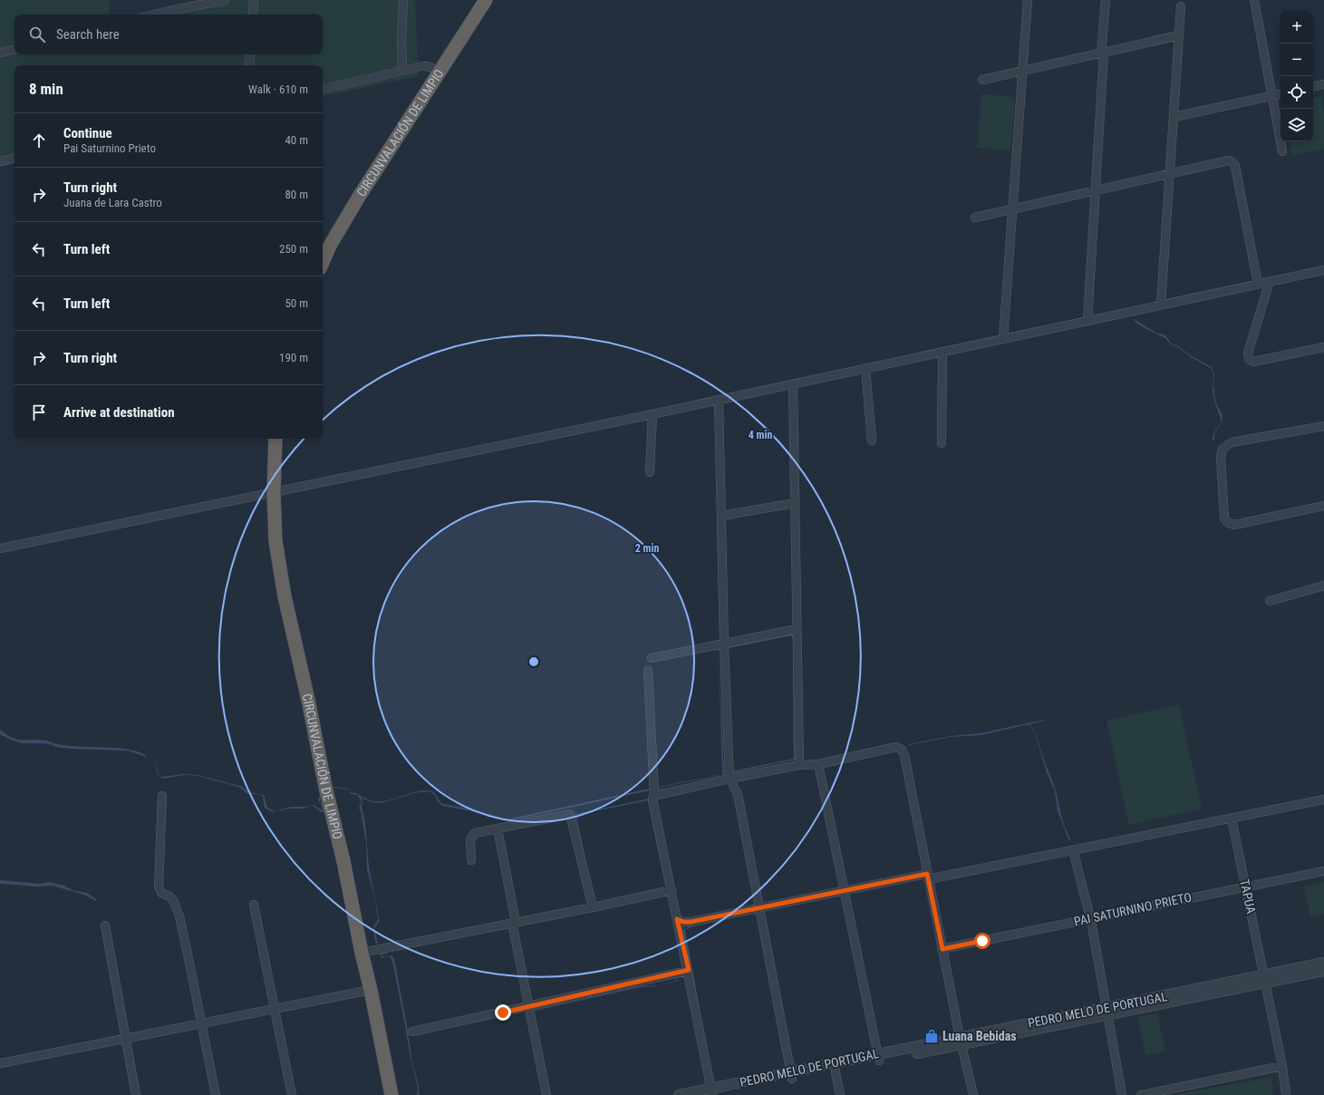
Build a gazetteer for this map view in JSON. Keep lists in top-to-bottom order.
{
  "streets": {
    "highway": ["CIRCUNVALACIÓN DE LIMPIO"],
    "street": ["TAPUA", "PAI SATURNINO PRIETO", "PEDRO MELO DE PORTUGAL"]
  },
  "crossings": [
    ["TAPUA", "PAI SATURNINO PRIETO"],
    ["TAPUA", "PEDRO MELO DE PORTUGAL"]
  ],
  "places": {
    "shop": ["Luana Bebidas"]
  },
  "page": {
    "map_buttons": ["+", "−"],
    "search": "Search here",
    "heading": ["8 min", "Walk · 610 m"],
    "list": [
      ["Continue", "Pai Saturnino Prieto", "40 m"],
      ["Turn right", "Juana de Lara Castro", "80 m"],
      ["Turn left", "250 m"],
      ["Turn left", "50 m"],
      ["Turn right", "190 m"],
      "Arrive at destination"
    ]
  },
  "rings": ["4 min", "2 min"]
}
